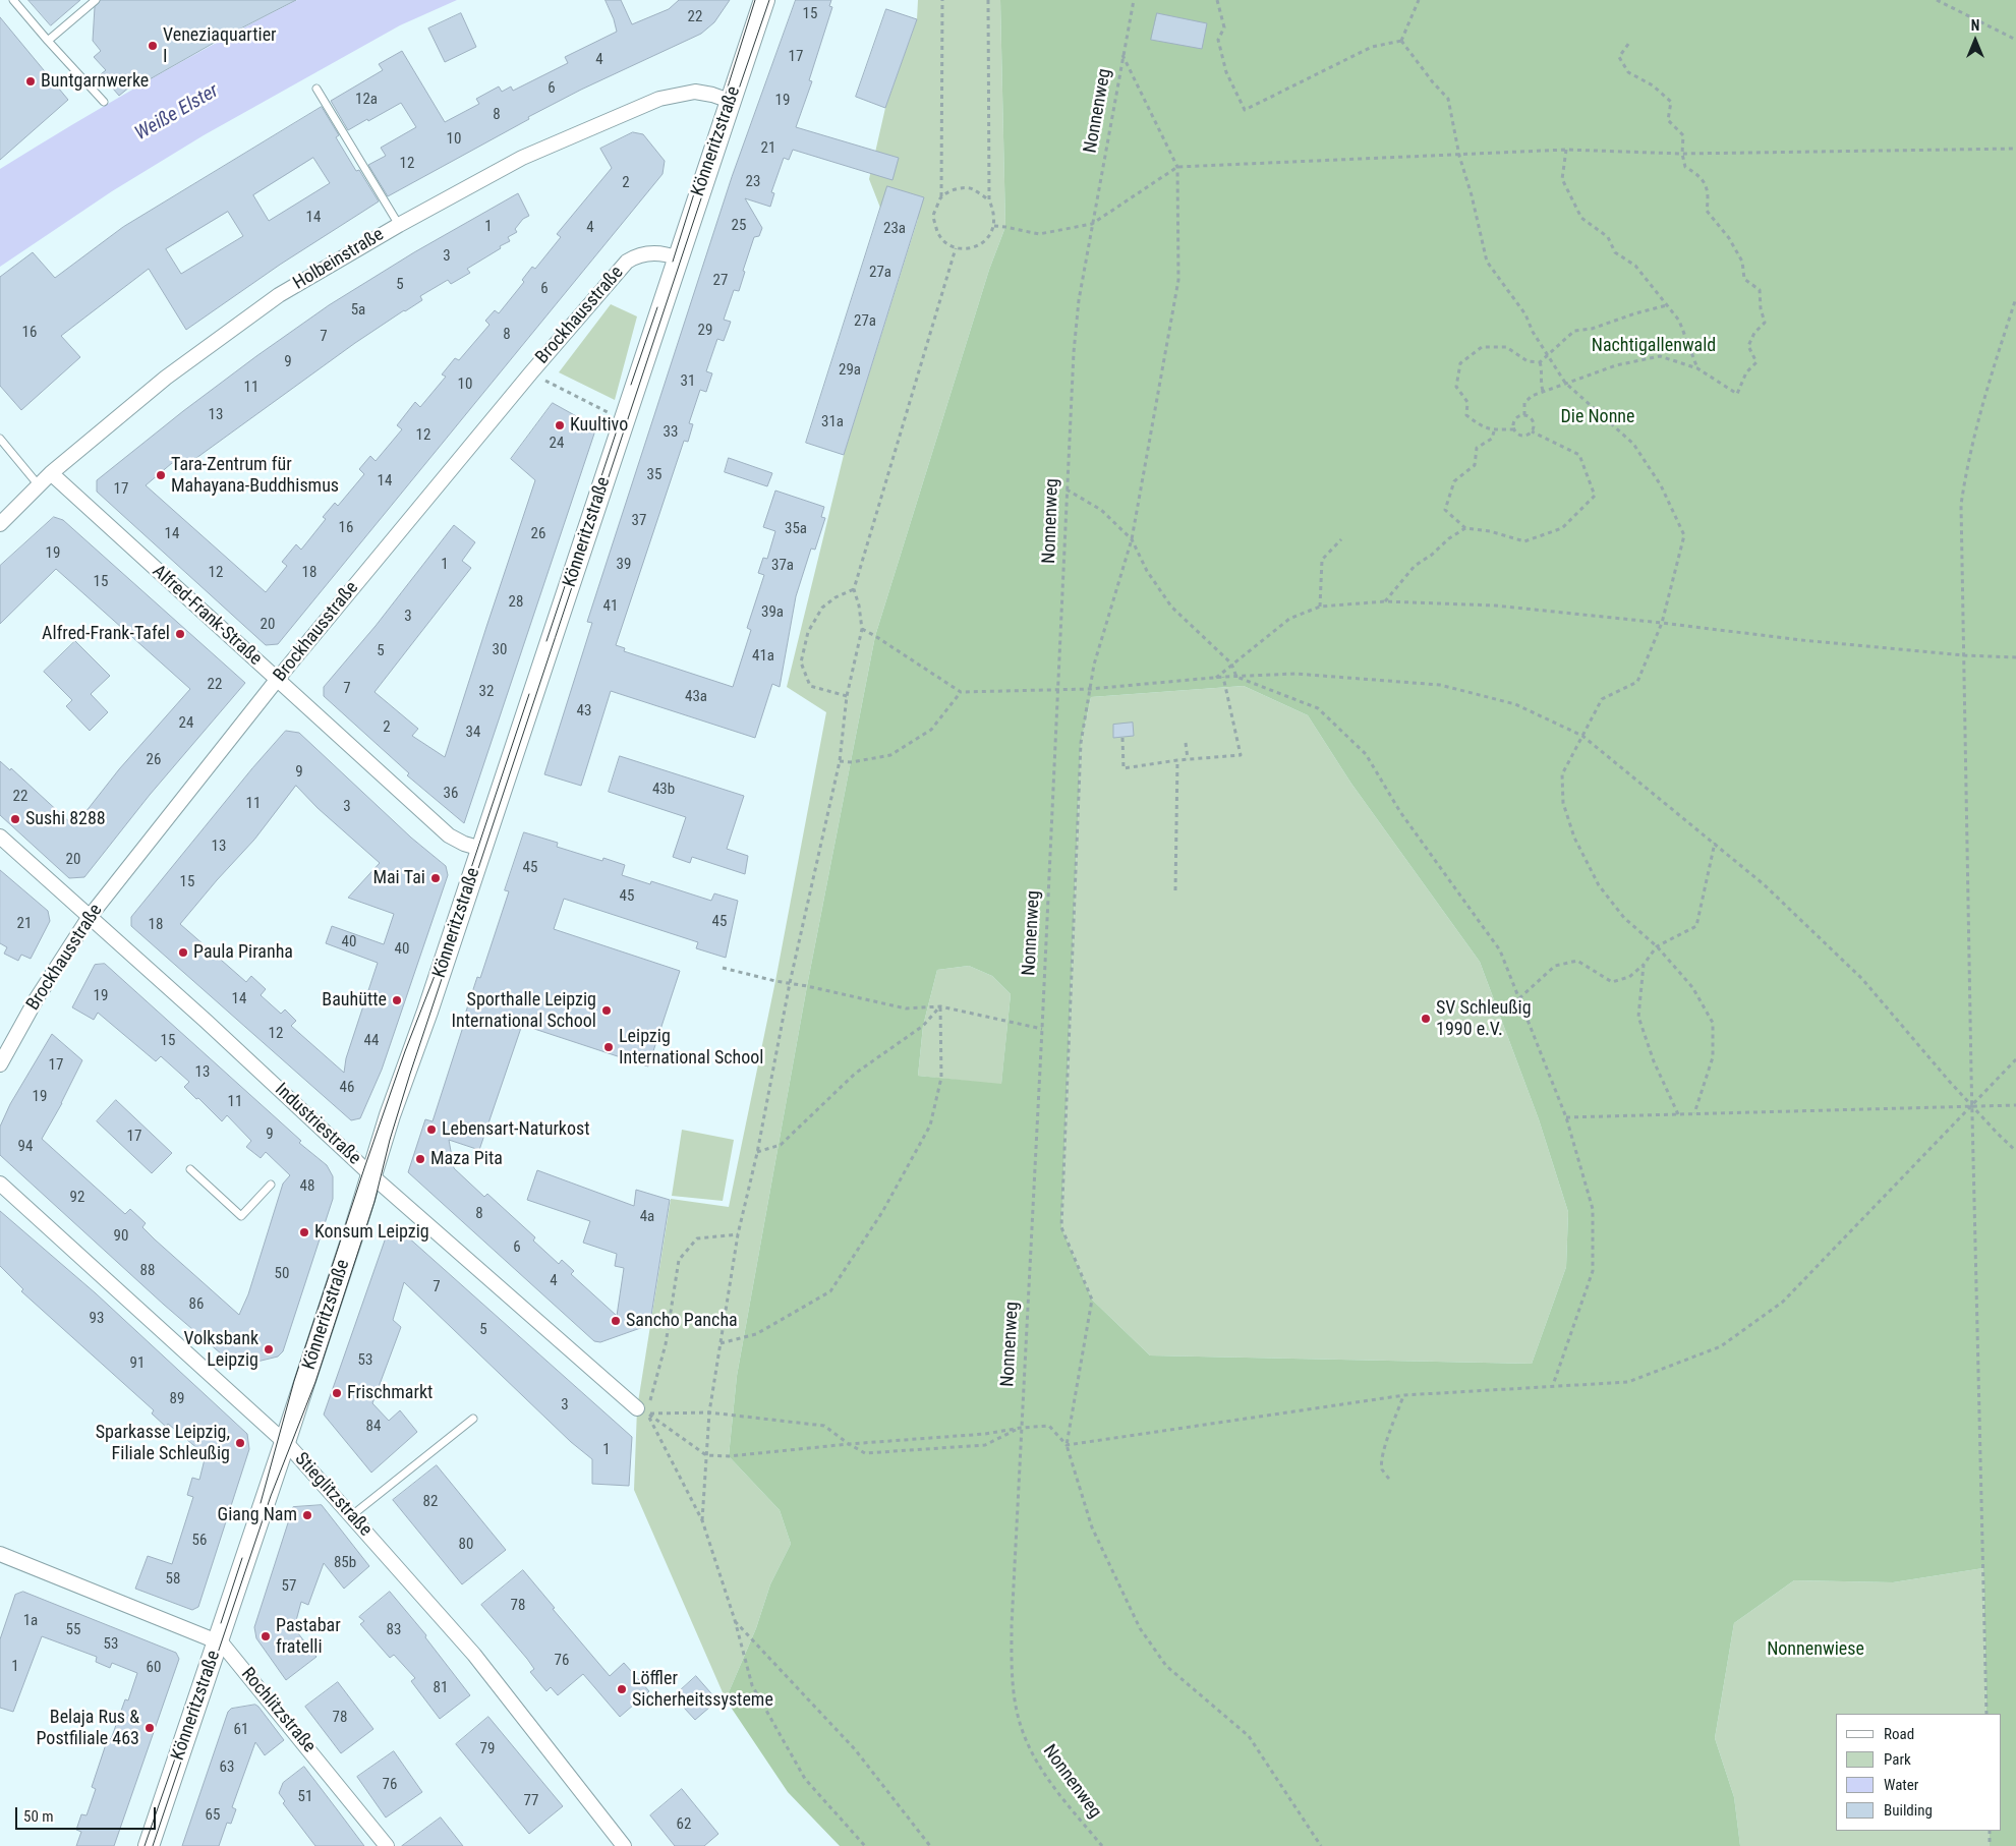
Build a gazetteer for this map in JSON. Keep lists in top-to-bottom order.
{
  "streets": {
    "main road": ["Könneritzstraße"],
    "street": [
      "Holbeinstraße",
      "Brockhausstraße",
      "Alfred-Frank-Straße",
      "Industriestraße",
      "Stieglitzstraße",
      "Rochlitzstraße"
    ],
    "path": ["Nonnenweg"]
  },
  "crossings": [
    ["Könneritzstraße", "Holbeinstraße"],
    ["Könneritzstraße", "Brockhausstraße"],
    ["Könneritzstraße", "Alfred-Frank-Straße"],
    ["Könneritzstraße", "Industriestraße"],
    ["Könneritzstraße", "Stieglitzstraße"],
    ["Könneritzstraße", "Rochlitzstraße"],
    ["Holbeinstraße", "Alfred-Frank-Straße"],
    ["Brockhausstraße", "Alfred-Frank-Straße"],
    ["Brockhausstraße", "Industriestraße"]
  ],
  "water": ["Weiße Elster"],
  "parks": ["Nachtigallenwald", "Die Nonne", "Nonnenwiese"],
  "places": [
    "Veneziaquartier I",
    "Buntgarnwerke",
    "Kuultivo",
    "Tara-Zentrum für Mahayana-Buddhismus",
    "Alfred-Frank-Tafel",
    "Sushi 8288",
    "Mai Tai",
    "Paula Piranha",
    "Bauhütte",
    "Sporthalle Leipzig International School",
    "SV Schleußig 1990 e.V.",
    "Leipzig International School",
    "Lebensart-Naturkost",
    "Maza Pita",
    "Konsum Leipzig",
    "Sancho Pancha",
    "Volksbank Leipzig",
    "Frischmarkt",
    "Sparkasse Leipzig, Filiale Schleußig",
    "Giang Nam",
    "Pastabar fratelli",
    "Löffler Sicherheitssysteme",
    "Belaja Rus & Postfiliale 463"
  ],
  "house_numbers": [
    "15",
    "22",
    "17",
    "4",
    "6",
    "12a",
    "19",
    "8",
    "10",
    "21",
    "12",
    "23",
    "2",
    "14",
    "25",
    "1",
    "4",
    "23a",
    "3",
    "27a",
    "27",
    "5",
    "6",
    "5a",
    "27a",
    "29",
    "16",
    "8",
    "7",
    "9",
    "29a",
    "31",
    "10",
    "11",
    "13",
    "31a",
    "33",
    "12",
    "24",
    "35",
    "14",
    "17",
    "37",
    "16",
    "35a",
    "14",
    "26",
    "19",
    "1",
    "39",
    "37a",
    "12",
    "18",
    "15",
    "28",
    "41",
    "39a",
    "3",
    "20",
    "30",
    "5",
    "41a",
    "22",
    "7",
    "32",
    "43a",
    "43",
    "24",
    "2",
    "34",
    "26",
    "9",
    "43b",
    "36",
    "22",
    "11",
    "3",
    "13",
    "20",
    "45",
    "15",
    "45",
    "45",
    "21",
    "18",
    "40",
    "40",
    "19",
    "14",
    "12",
    "15",
    "44",
    "17",
    "13",
    "46",
    "19",
    "11",
    "9",
    "17",
    "94",
    "48",
    "92",
    "8",
    "4a",
    "90",
    "6",
    "88",
    "50",
    "4",
    "7",
    "86",
    "93",
    "5",
    "53",
    "91",
    "89",
    "3",
    "84",
    "1",
    "82",
    "56",
    "80",
    "85b",
    "58",
    "57",
    "78",
    "1a",
    "55",
    "83",
    "53",
    "76",
    "1",
    "60",
    "81",
    "78",
    "61",
    "79",
    "63",
    "76",
    "51",
    "77",
    "65",
    "62"
  ],
  "legend": [
    "Road",
    "Park",
    "Water",
    "Building"
  ],
  "scale_bar": "50 m",
  "north": "top"
}
